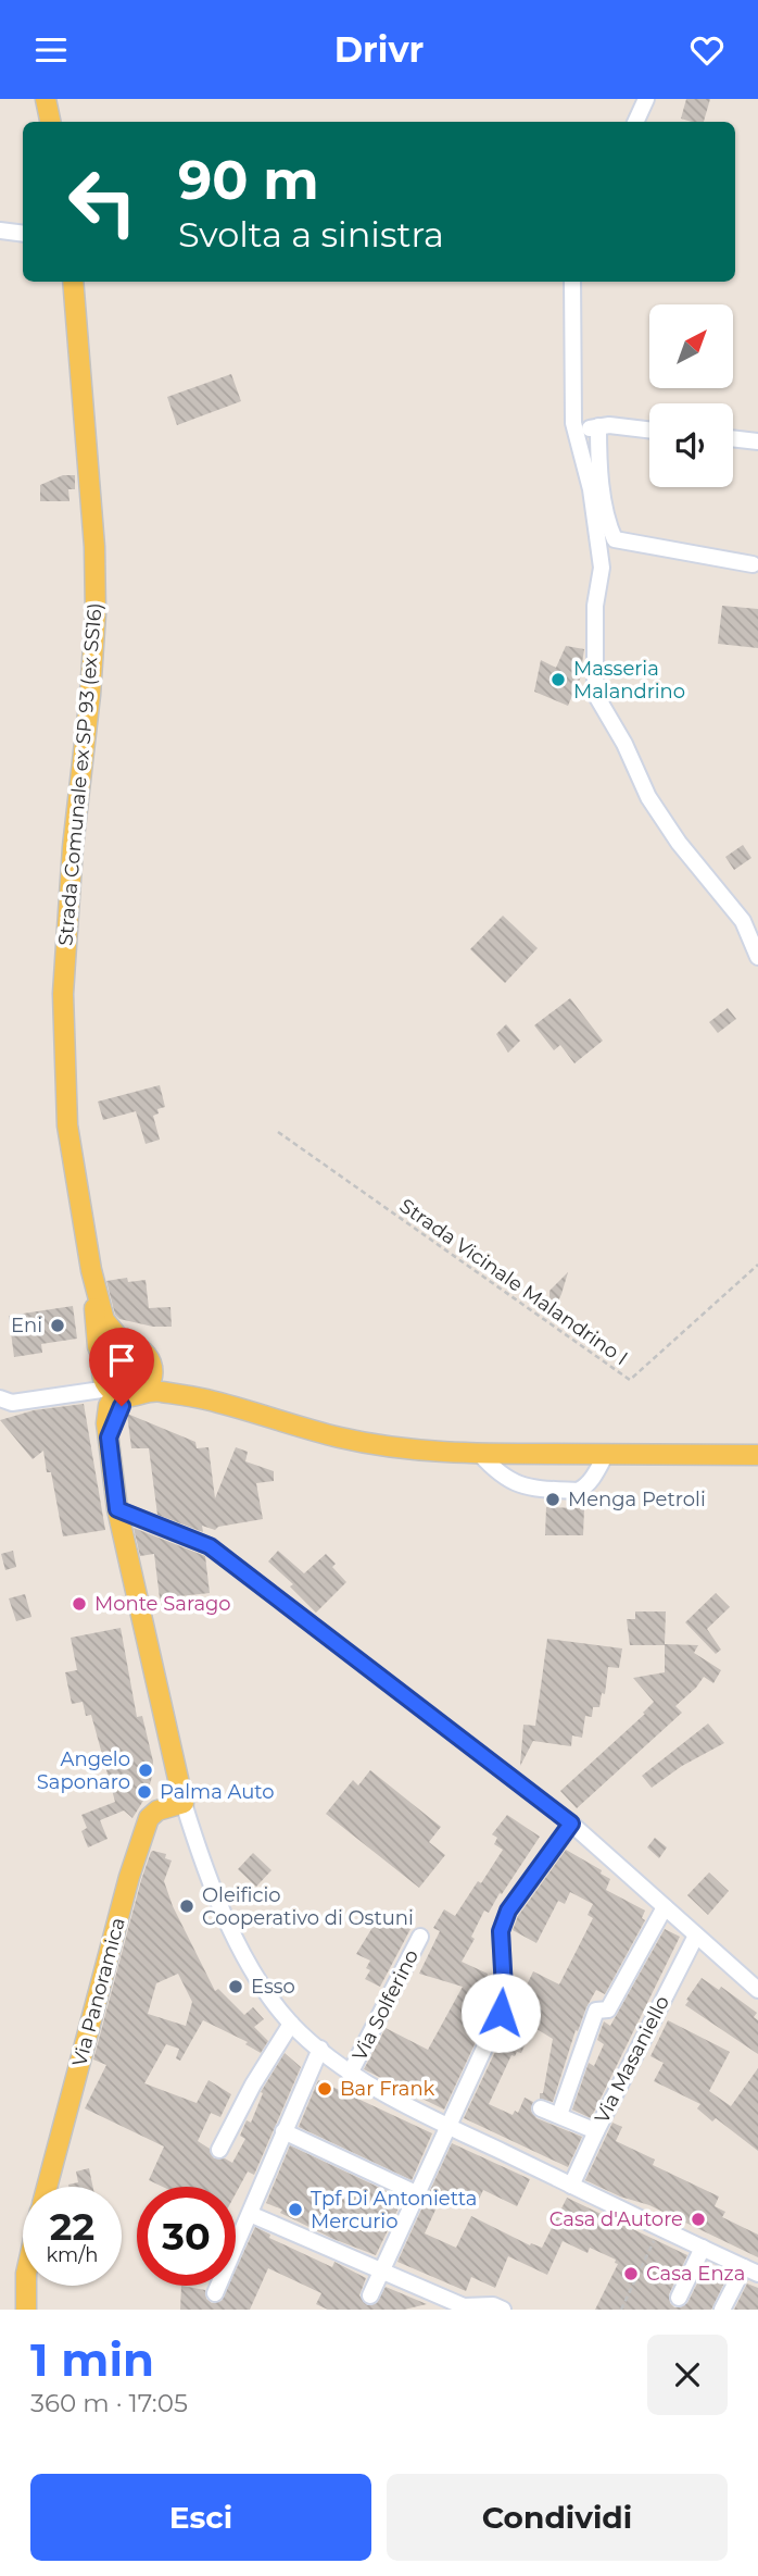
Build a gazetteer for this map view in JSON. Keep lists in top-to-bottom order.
{
  "streets": {
    "main road": ["Strada Comunale ex SP 93 (ex SS16)", "Via Panoramica"],
    "street": ["Via Solferino", "Via Masaniello"],
    "path": ["Strada Vicinale Malandrino I"]
  },
  "places": [
    "Masseria Malandrino",
    "Eni",
    "Menga Petroli",
    "Monte Sarago",
    "Angelo Saponaro",
    "Palma Auto",
    "Oleificio Cooperativo di Ostuni",
    "Esso",
    "Bar Frank",
    "Tpf Di Antonietta Mercurio",
    "Casa d'Autore",
    "Casa Enza"
  ],
  "north": "top right",
  "page": {
    "header": "Drivr",
    "turn": ["90 m", "Svolta a sinistra"],
    "speed": "22 km/h",
    "limit": "30",
    "heading": ["1 min", "360 m · 17:05"],
    "buttons": ["Esci", "Condividi"]
  }
}
